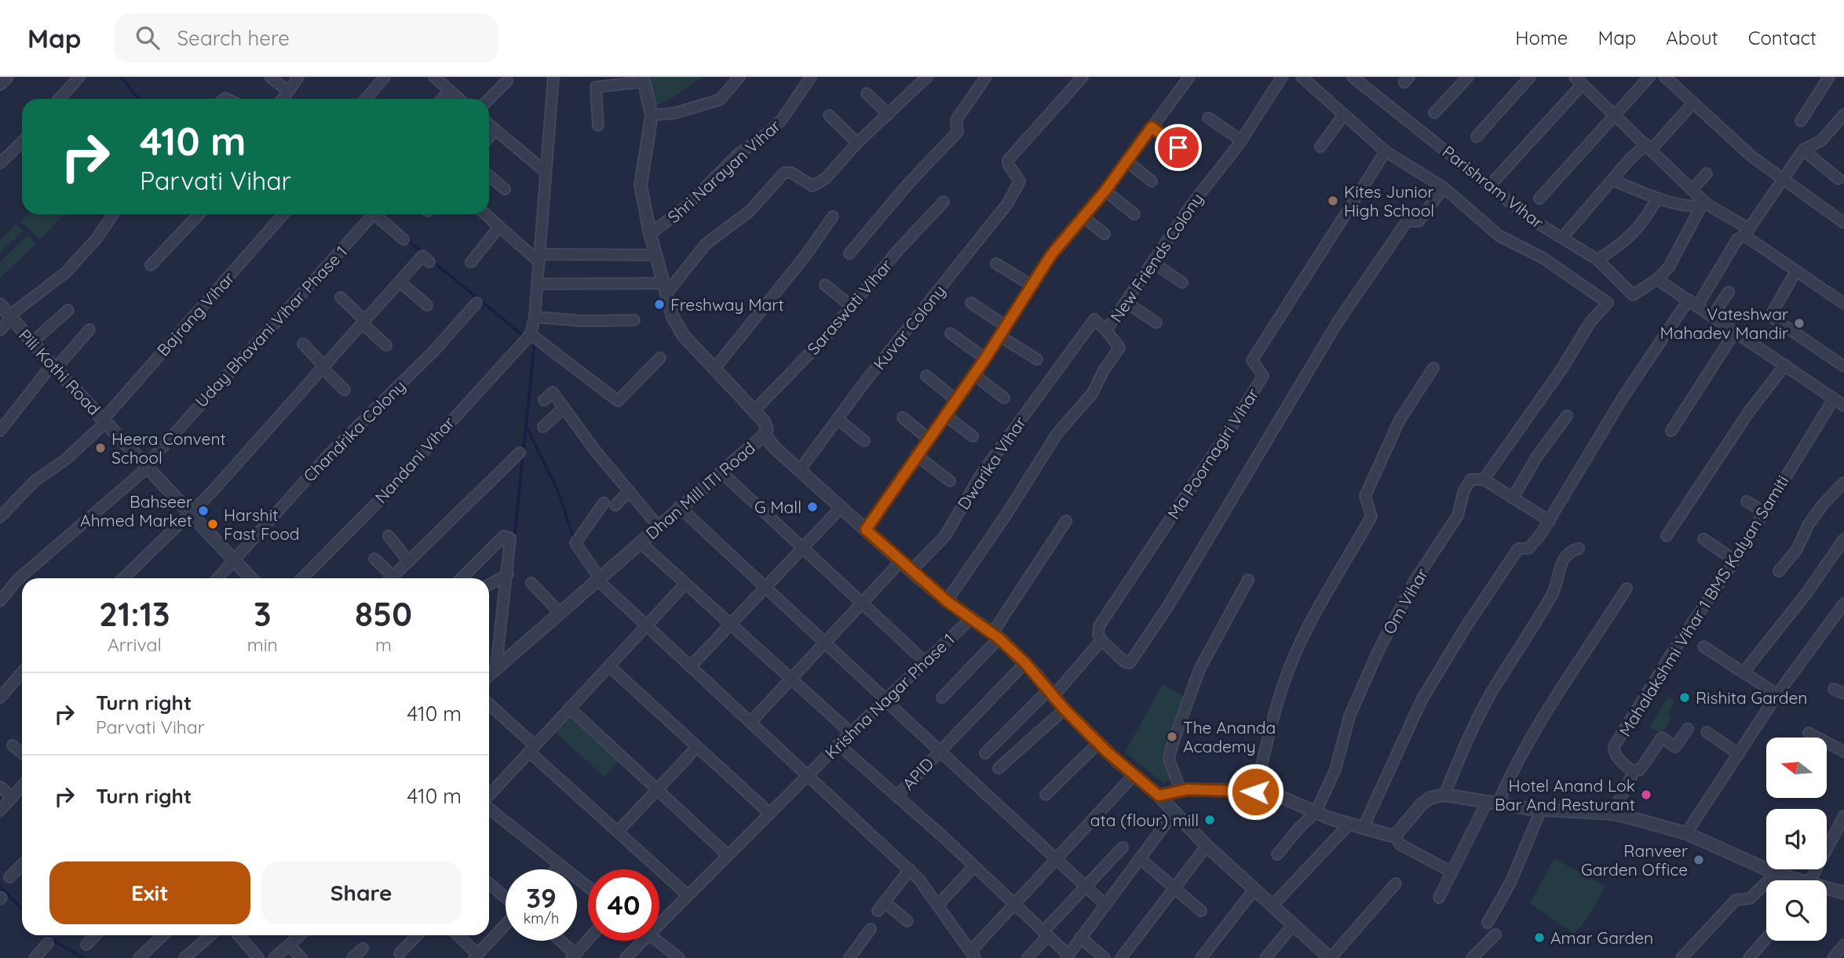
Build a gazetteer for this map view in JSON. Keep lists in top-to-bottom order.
{
  "streets": {
    "street": [
      "Shri Narayan Vihar",
      "Parishram Vihar",
      "New Friends Colony",
      "Saraswati Vihar",
      "Bajrang Vihar",
      "Uday Bhavani Vihar Phase 1",
      "Kuvar Colony",
      "Pili Kothi Road",
      "Chandrika Colony",
      "Ma Poornagiri Vihar",
      "Nandani Vihar",
      "Dwarika Vihar",
      "Dhan Mill ITI Road",
      "Om Vihar",
      "Mahalakshmi Vihar 1 BMS Kalyan Samiti",
      "Krishna Nagar Phase 1",
      "APID"
    ]
  },
  "crossings": [
    ["Shri Narayan Vihar", "Dhan Mill ITI Road"],
    ["New Friends Colony", "Dwarika Vihar"],
    ["Saraswati Vihar", "Dhan Mill ITI Road"],
    ["Bajrang Vihar", "Pili Kothi Road"],
    ["Uday Bhavani Vihar Phase 1", "Pili Kothi Road"],
    ["Pili Kothi Road", "Chandrika Colony"]
  ],
  "places": [
    "Kites Junior High School",
    "Freshway Mart",
    "Vateshwar Mahadev Mandir",
    "Heera Convent School",
    "G Mall",
    "Bahseer Ahmed Market",
    "Harshit Fast Food",
    "Rishita Garden",
    "The Ananda Academy",
    "Hotel Anand Lok Bar And Resturant",
    "ata (flour) mill",
    "Ranveer Garden Office",
    "Amar Garden"
  ],
  "north": "left",
  "page": {
    "header": "Map",
    "search": "Search here",
    "nav": [
      "Home",
      "Map",
      "About",
      "Contact"
    ],
    "turn": ["410 m", "Parvati Vihar"],
    "eta": [
      "21:13",
      "Arrival",
      "3",
      "min",
      "850",
      "m"
    ],
    "list": [
      {
        "name": "Turn right",
        "note": "Parvati Vihar",
        "value": "410 m"
      },
      {
        "name": "Turn right",
        "value": "410 m"
      }
    ],
    "buttons": ["Exit", "Share"],
    "speed": "39 km/h",
    "limit": "40"
  }
}
